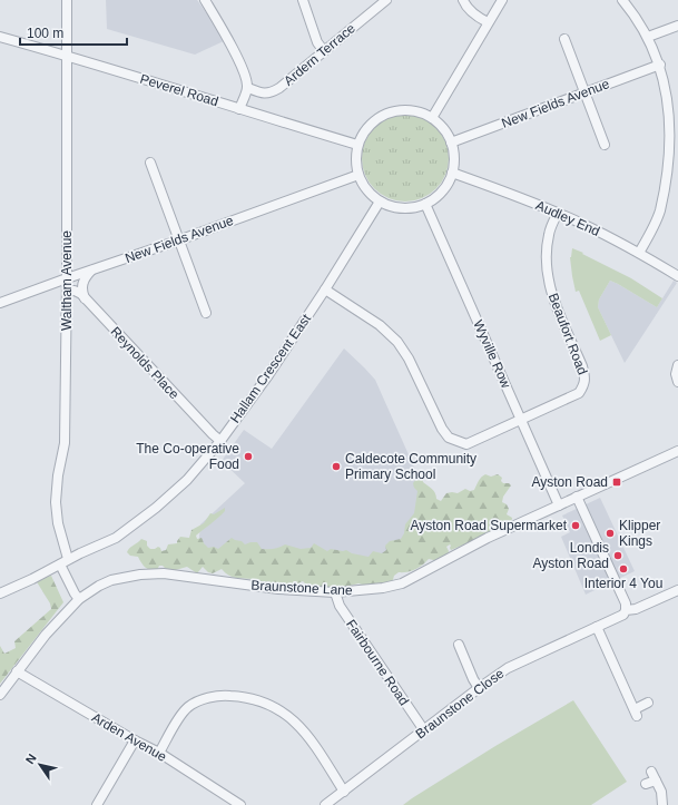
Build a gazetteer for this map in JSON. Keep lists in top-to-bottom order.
{
  "streets": {
    "street": [
      "Ardern Terrace",
      "Peverel Road",
      "New Fields Avenue",
      "Audley End",
      "Waltham Avenue",
      "Beaufort Road",
      "Wyville Row",
      "Reynolds Place",
      "Hallam Crescent East",
      "Braunstone Lane",
      "Fairbourne Road",
      "Braunstone Close",
      "Arden Avenue"
    ]
  },
  "crossings": [
    ["Peverel Road", "New Fields Avenue"],
    ["Peverel Road", "Audley End"],
    ["Peverel Road", "Waltham Avenue"],
    ["Peverel Road", "Wyville Row"],
    ["Peverel Road", "Hallam Crescent East"],
    ["New Fields Avenue", "Audley End"],
    ["New Fields Avenue", "Waltham Avenue"],
    ["New Fields Avenue", "Wyville Row"],
    ["New Fields Avenue", "Hallam Crescent East"],
    ["Audley End", "Beaufort Road"],
    ["Audley End", "Wyville Row"],
    ["Audley End", "Hallam Crescent East"],
    ["Waltham Avenue", "Reynolds Place"],
    ["Waltham Avenue", "Hallam Crescent East"],
    ["Beaufort Road", "Wyville Row"],
    ["Beaufort Road", "Hallam Crescent East"],
    ["Wyville Row", "Hallam Crescent East"],
    ["Wyville Row", "Braunstone Lane"],
    ["Reynolds Place", "Hallam Crescent East"],
    ["Braunstone Lane", "Fairbourne Road"],
    ["Braunstone Lane", "Arden Avenue"],
    ["Fairbourne Road", "Braunstone Close"]
  ],
  "places": {
    "other": [
      "The Co-operative Food",
      "Caldecote Community Primary School",
      "Ayston Road Supermarket",
      "Klipper Kings",
      "Londis Ayston Road",
      "Interior 4 You"
    ],
    "transit": ["Ayston Road"]
  },
  "scale_bar": "100 m",
  "north": "top left"
}
